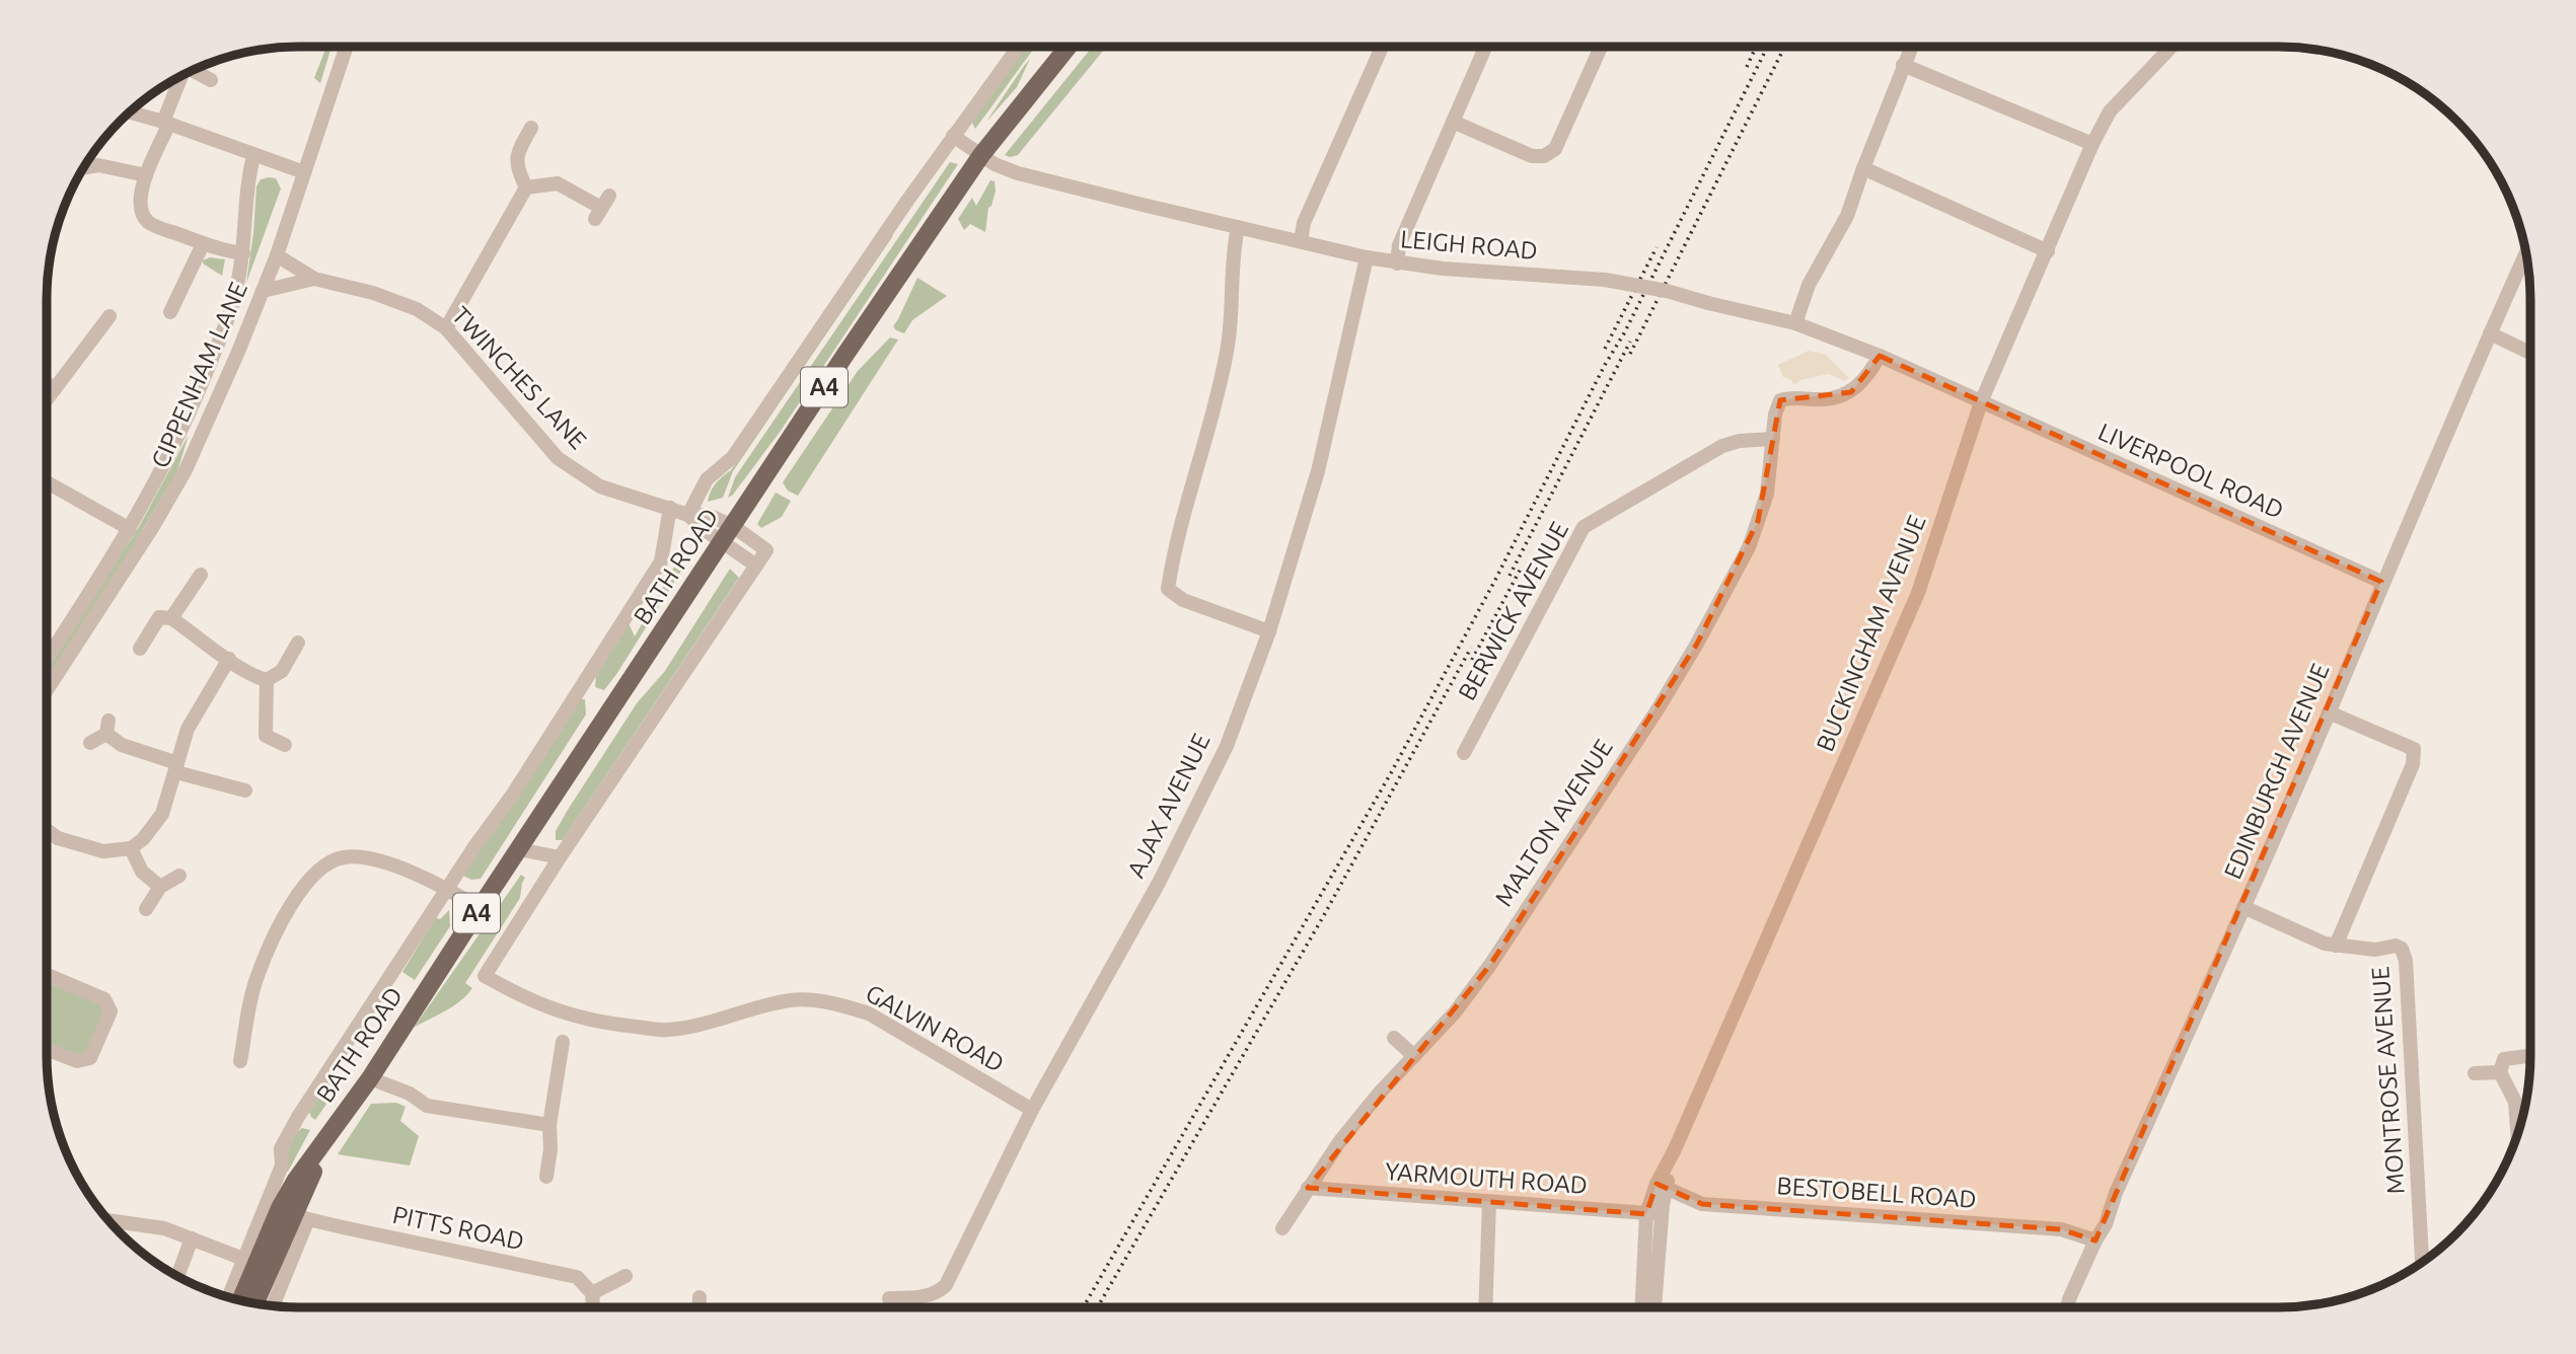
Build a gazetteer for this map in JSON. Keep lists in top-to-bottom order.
{
  "streets": {
    "main road": ["A4", "BATH ROAD"],
    "street": [
      "LEIGH ROAD",
      "CIPPENHAM LANE",
      "TWINCHES LANE",
      "LIVERPOOL ROAD",
      "BERWICK AVENUE",
      "BUCKINGHAM AVENUE",
      "EDINBURGH AVENUE",
      "AJAX AVENUE",
      "MALTON AVENUE",
      "GALVIN ROAD",
      "MONTROSE AVENUE",
      "YARMOUTH ROAD",
      "BESTOBELL ROAD",
      "PITTS ROAD"
    ]
  },
  "crossings": [
    ["LEIGH ROAD", "LIVERPOOL ROAD"],
    ["LEIGH ROAD", "BATH ROAD"],
    ["LEIGH ROAD", "BUCKINGHAM AVENUE"],
    ["LEIGH ROAD", "AJAX AVENUE"],
    ["LEIGH ROAD", "MALTON AVENUE"],
    ["CIPPENHAM LANE", "TWINCHES LANE"],
    ["TWINCHES LANE", "BATH ROAD"],
    ["LIVERPOOL ROAD", "BUCKINGHAM AVENUE"],
    ["LIVERPOOL ROAD", "EDINBURGH AVENUE"],
    ["BATH ROAD", "PITTS ROAD"],
    ["BERWICK AVENUE", "MALTON AVENUE"],
    ["BUCKINGHAM AVENUE", "YARMOUTH ROAD"],
    ["BUCKINGHAM AVENUE", "BESTOBELL ROAD"],
    ["EDINBURGH AVENUE", "MONTROSE AVENUE"],
    ["EDINBURGH AVENUE", "BESTOBELL ROAD"],
    ["AJAX AVENUE", "GALVIN ROAD"],
    ["MALTON AVENUE", "YARMOUTH ROAD"]
  ]
}
